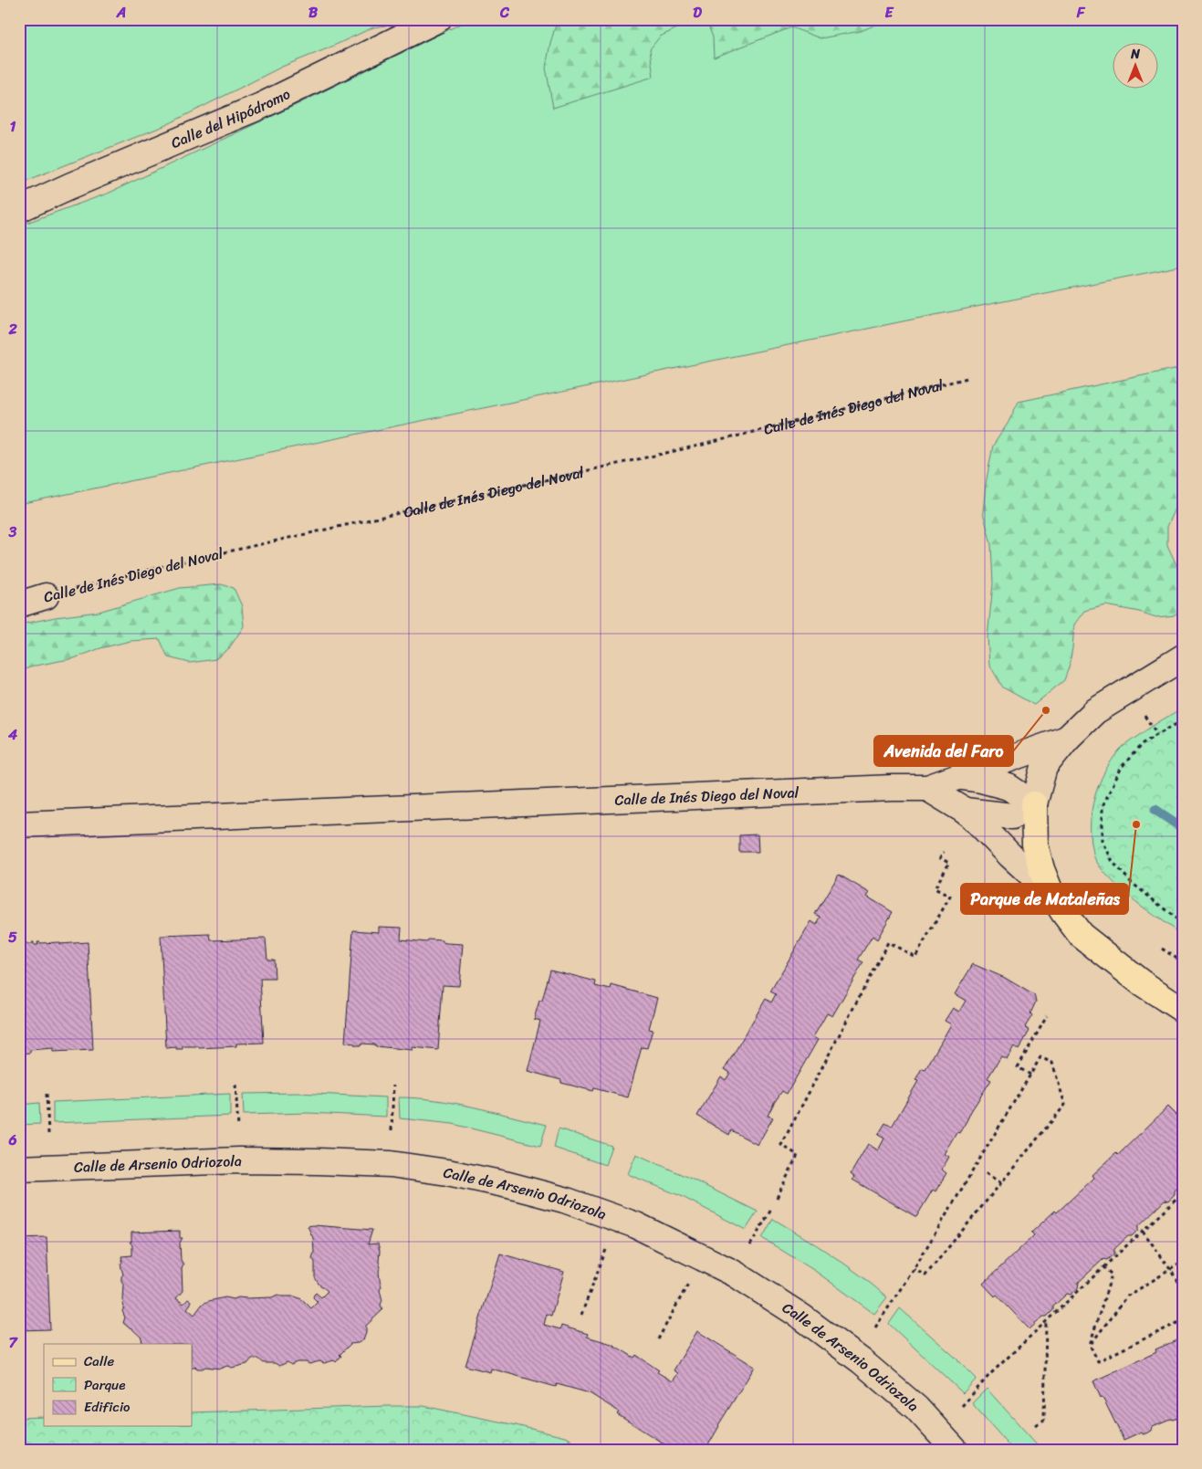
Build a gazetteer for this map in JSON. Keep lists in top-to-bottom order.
{
  "streets": {
    "street": ["Calle del Hipódromo", "Calle de Inés Diego del Noval", "Calle de Arsenio Odriozola"]
  },
  "places": ["Avenida del Faro", "Parque de Mataleñas"],
  "legend": ["Calle", "Parque", "Edificio"],
  "north": "top",
  "grid": {
    "columns": [
      "A",
      "B",
      "C",
      "D",
      "E",
      "F"
    ],
    "rows": [
      "1",
      "2",
      "3",
      "4",
      "5",
      "6",
      "7"
    ]
  }
}
